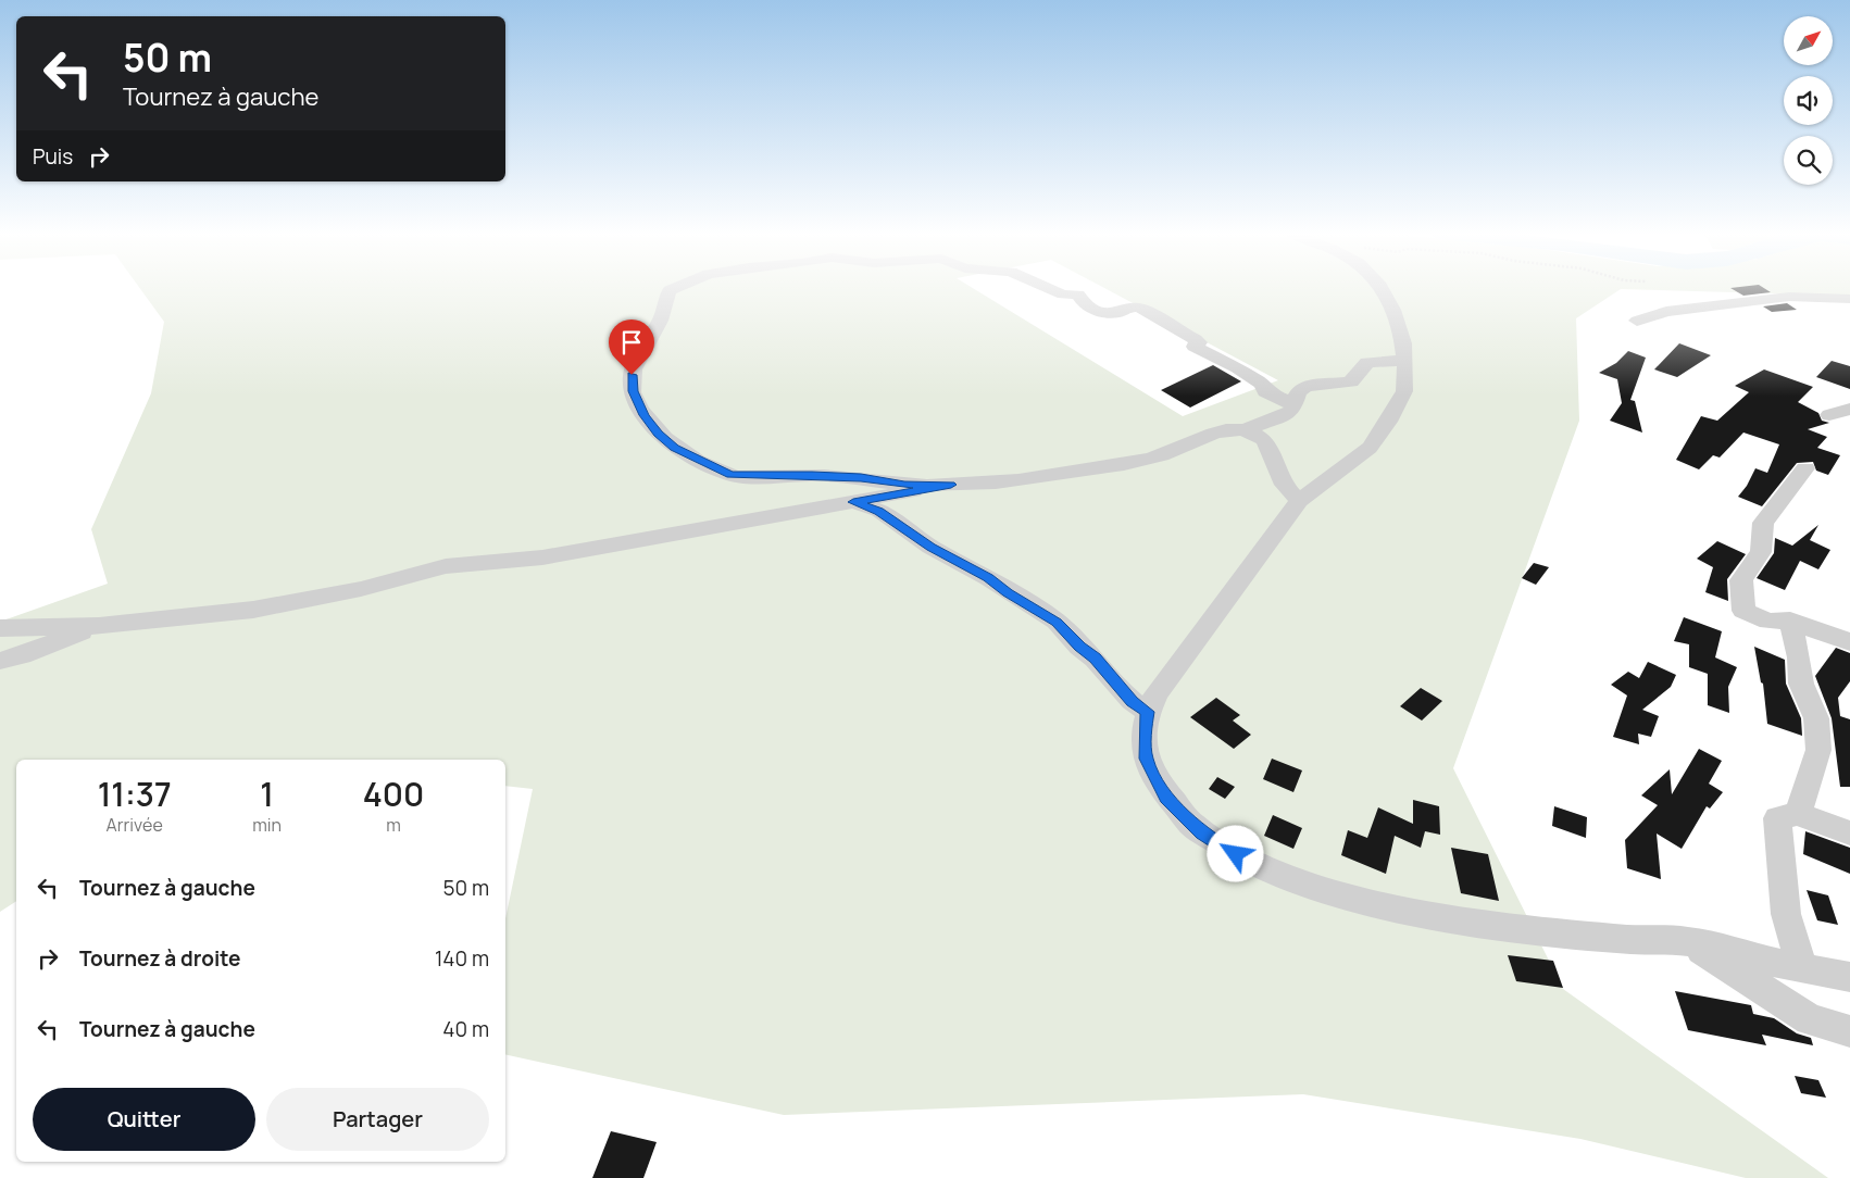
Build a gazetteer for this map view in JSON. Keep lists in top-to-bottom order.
{
  "north": "top right",
  "page": {
    "turn": ["50 m", "Tournez à gauche"],
    "then": "Puis",
    "eta": [
      "11:37",
      "Arrivée",
      "1",
      "min",
      "400",
      "m"
    ],
    "list": [
      {
        "name": "Tournez à gauche",
        "value": "50 m"
      },
      {
        "name": "Tournez à droite",
        "value": "140 m"
      },
      {
        "name": "Tournez à gauche",
        "value": "40 m"
      }
    ],
    "buttons": ["Quitter", "Partager"]
  }
}
